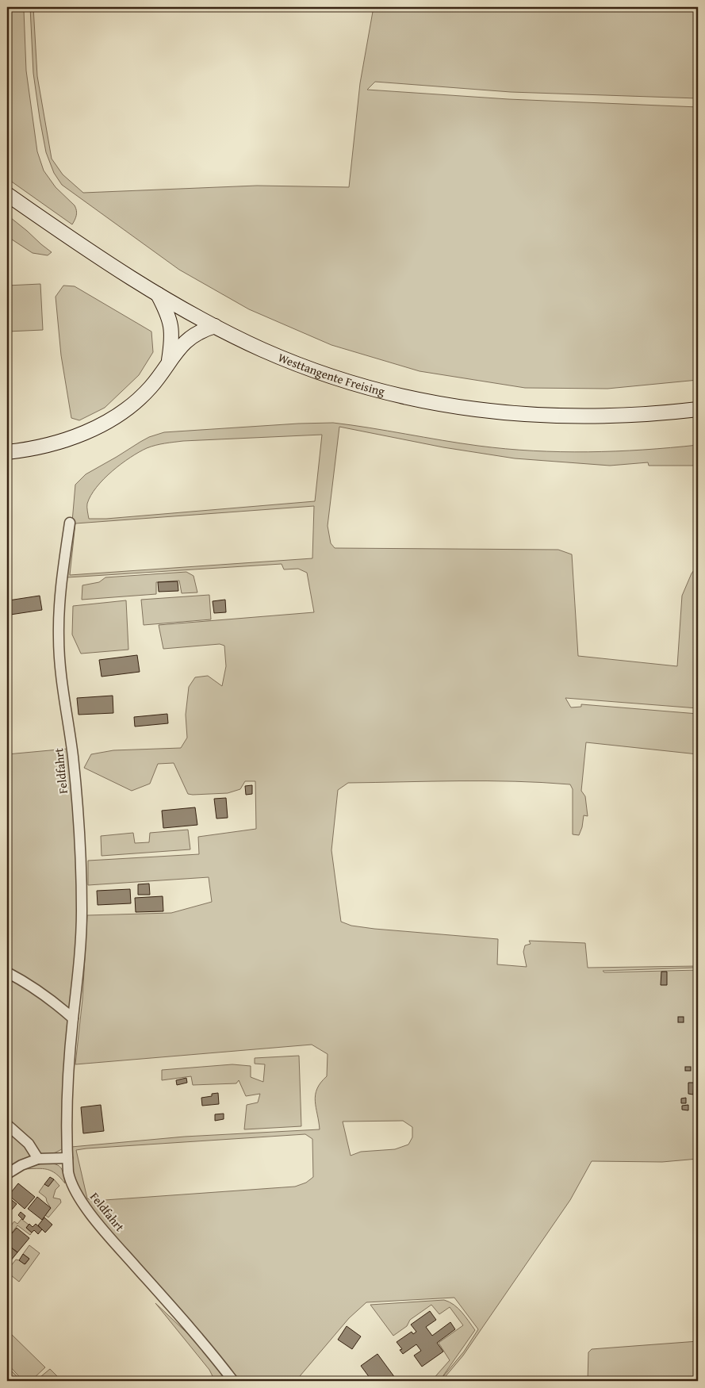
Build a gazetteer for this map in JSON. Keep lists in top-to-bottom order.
{
  "streets": {
    "main road": ["Westtangente Freising"],
    "street": ["Feldfahrt"]
  }
}
